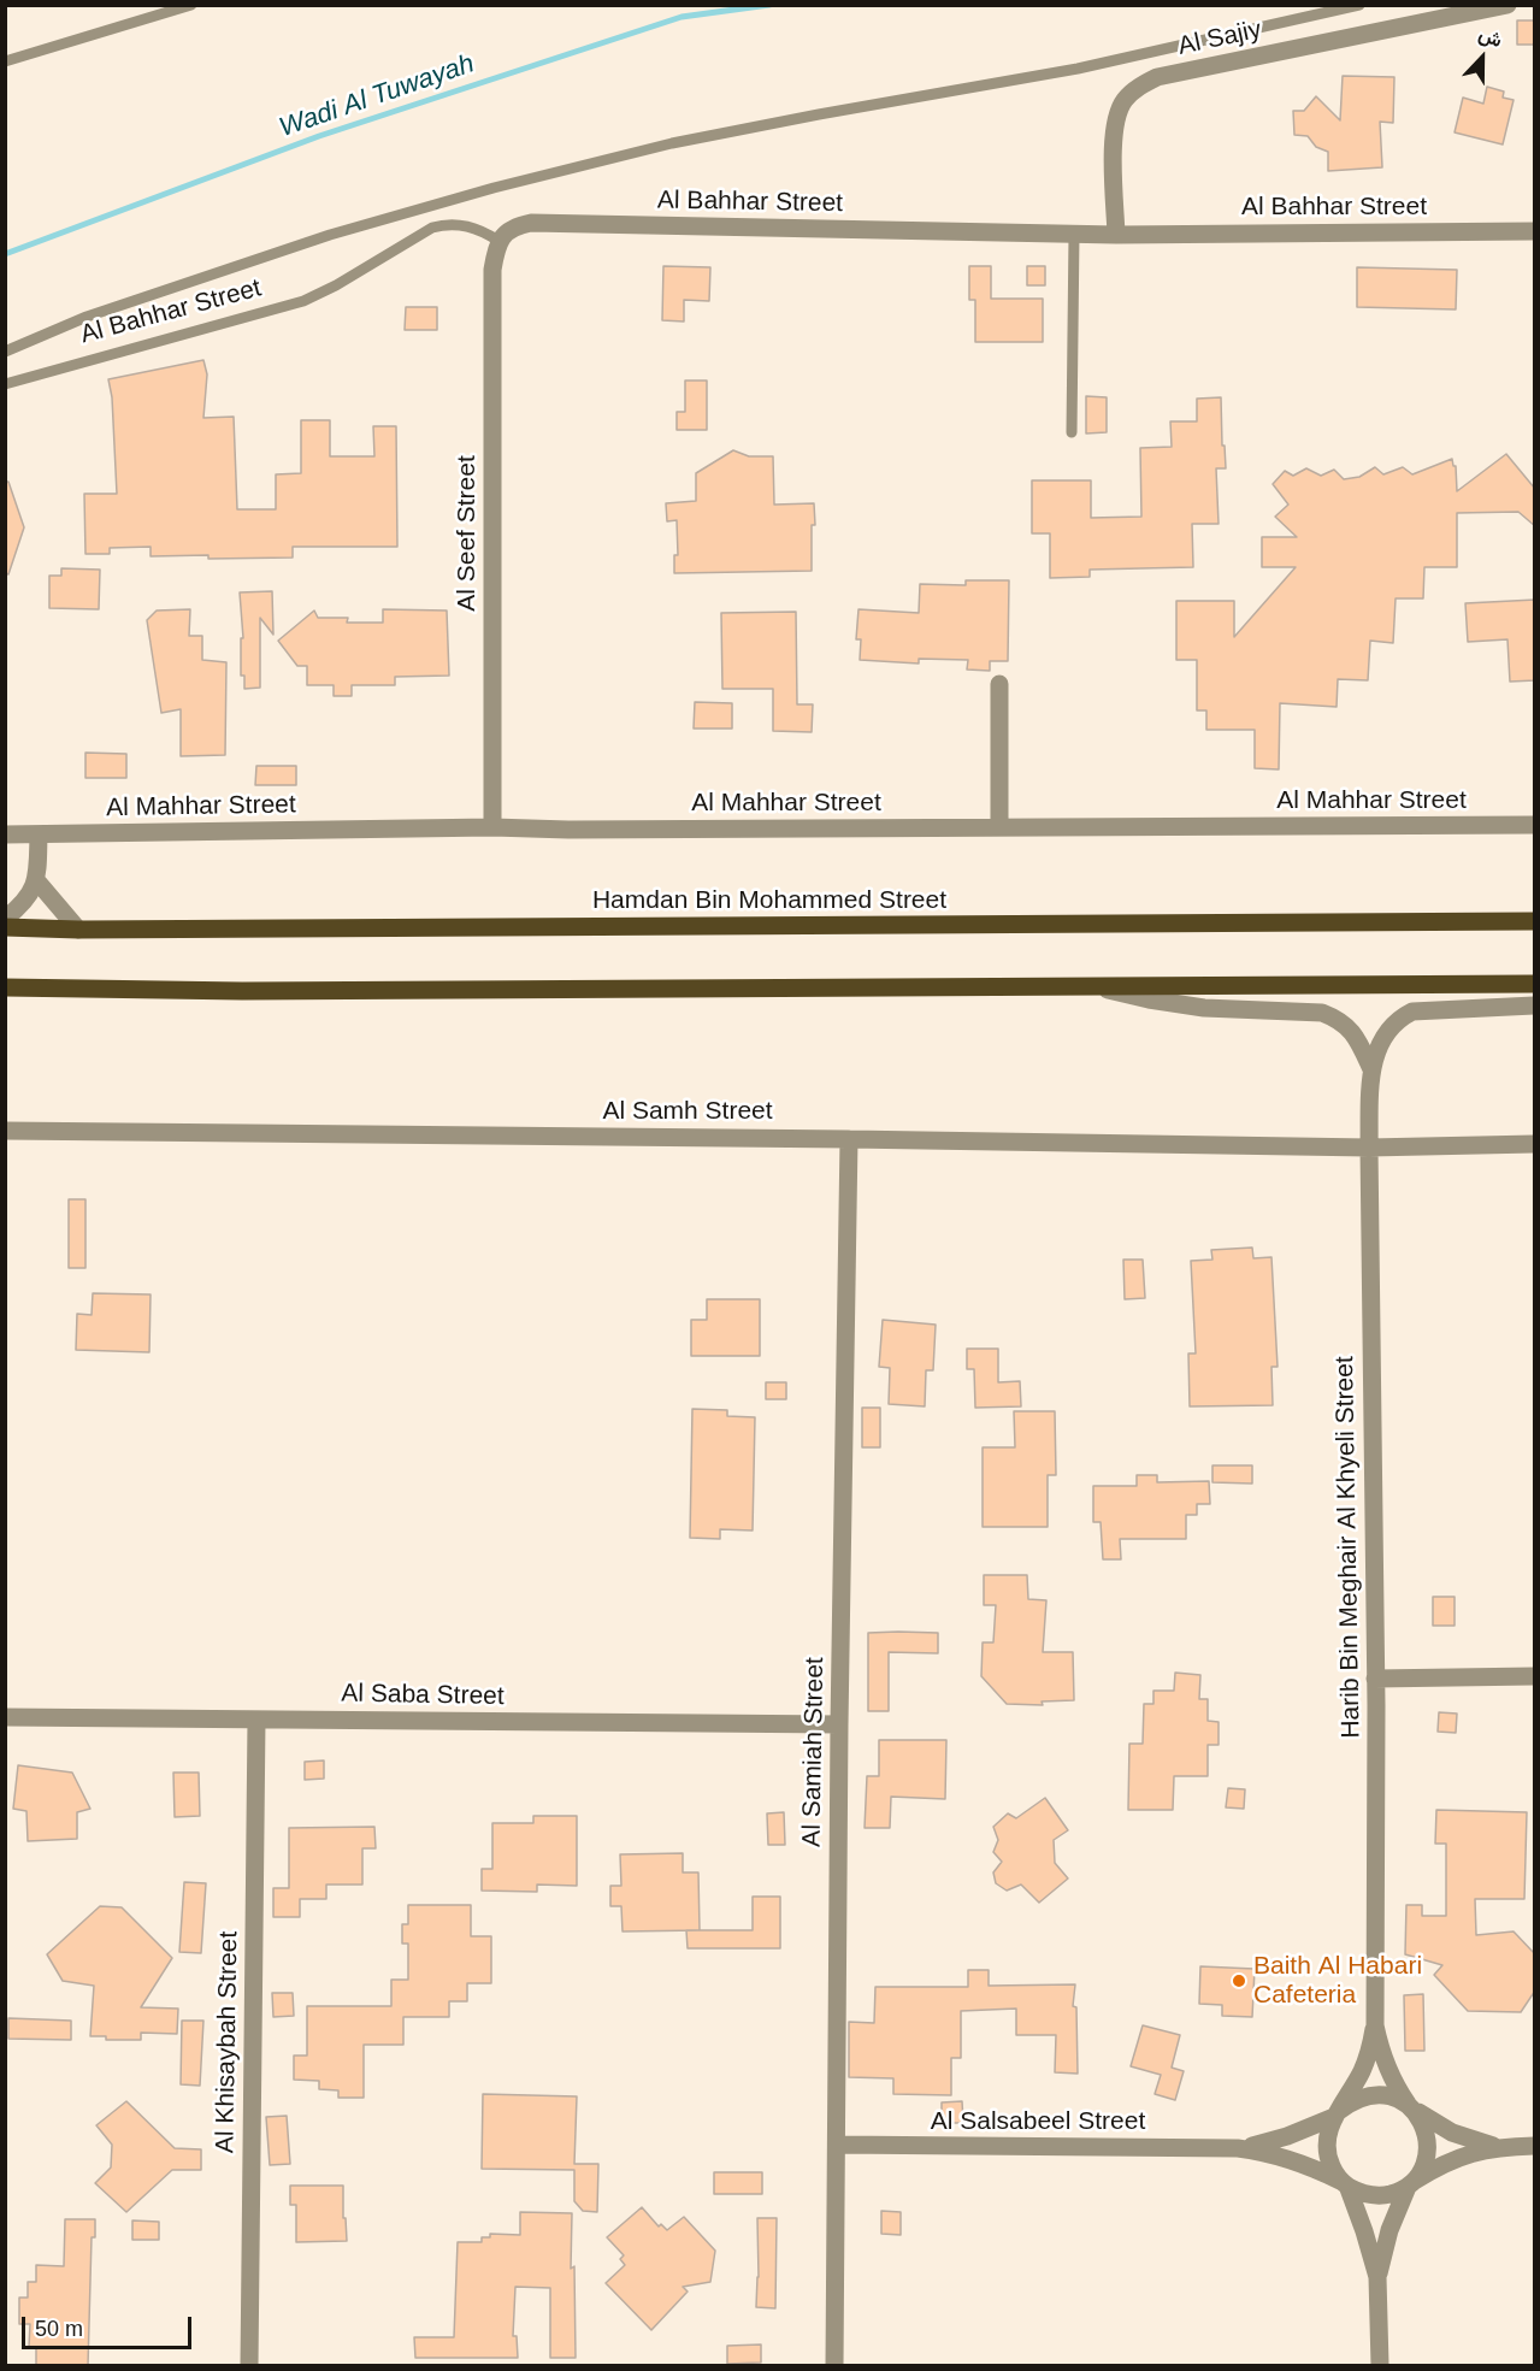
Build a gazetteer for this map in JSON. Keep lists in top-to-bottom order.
{
  "streets": {
    "main road": ["Hamdan Bin Mohammed Street"],
    "street": [
      "Al Sajiy",
      "Al Bahhar Street",
      "Al Seef Street",
      "Al Mahhar Street",
      "Al Samh Street",
      "Harib Bin Meghair Al Khyeli Street",
      "Al Saba Street",
      "Al Samiah Street",
      "Al Khisaybah Street",
      "Al Salsabeel Street"
    ]
  },
  "crossings": [
    ["Al Sajiy", "Al Bahhar Street"],
    ["Al Bahhar Street", "Al Seef Street"],
    ["Al Seef Street", "Al Mahhar Street"],
    ["Al Samh Street", "Harib Bin Meghair Al Khyeli Street"],
    ["Al Samh Street", "Al Samiah Street"],
    ["Harib Bin Meghair Al Khyeli Street", "Al Salsabeel Street"],
    ["Al Saba Street", "Al Samiah Street"],
    ["Al Saba Street", "Al Khisaybah Street"],
    ["Al Samiah Street", "Al Salsabeel Street"]
  ],
  "water": ["Wadi Al Tuwayah"],
  "places": ["Baith Al Habari Cafeteria"],
  "scale_bar": "50 m",
  "north": "top"
}
